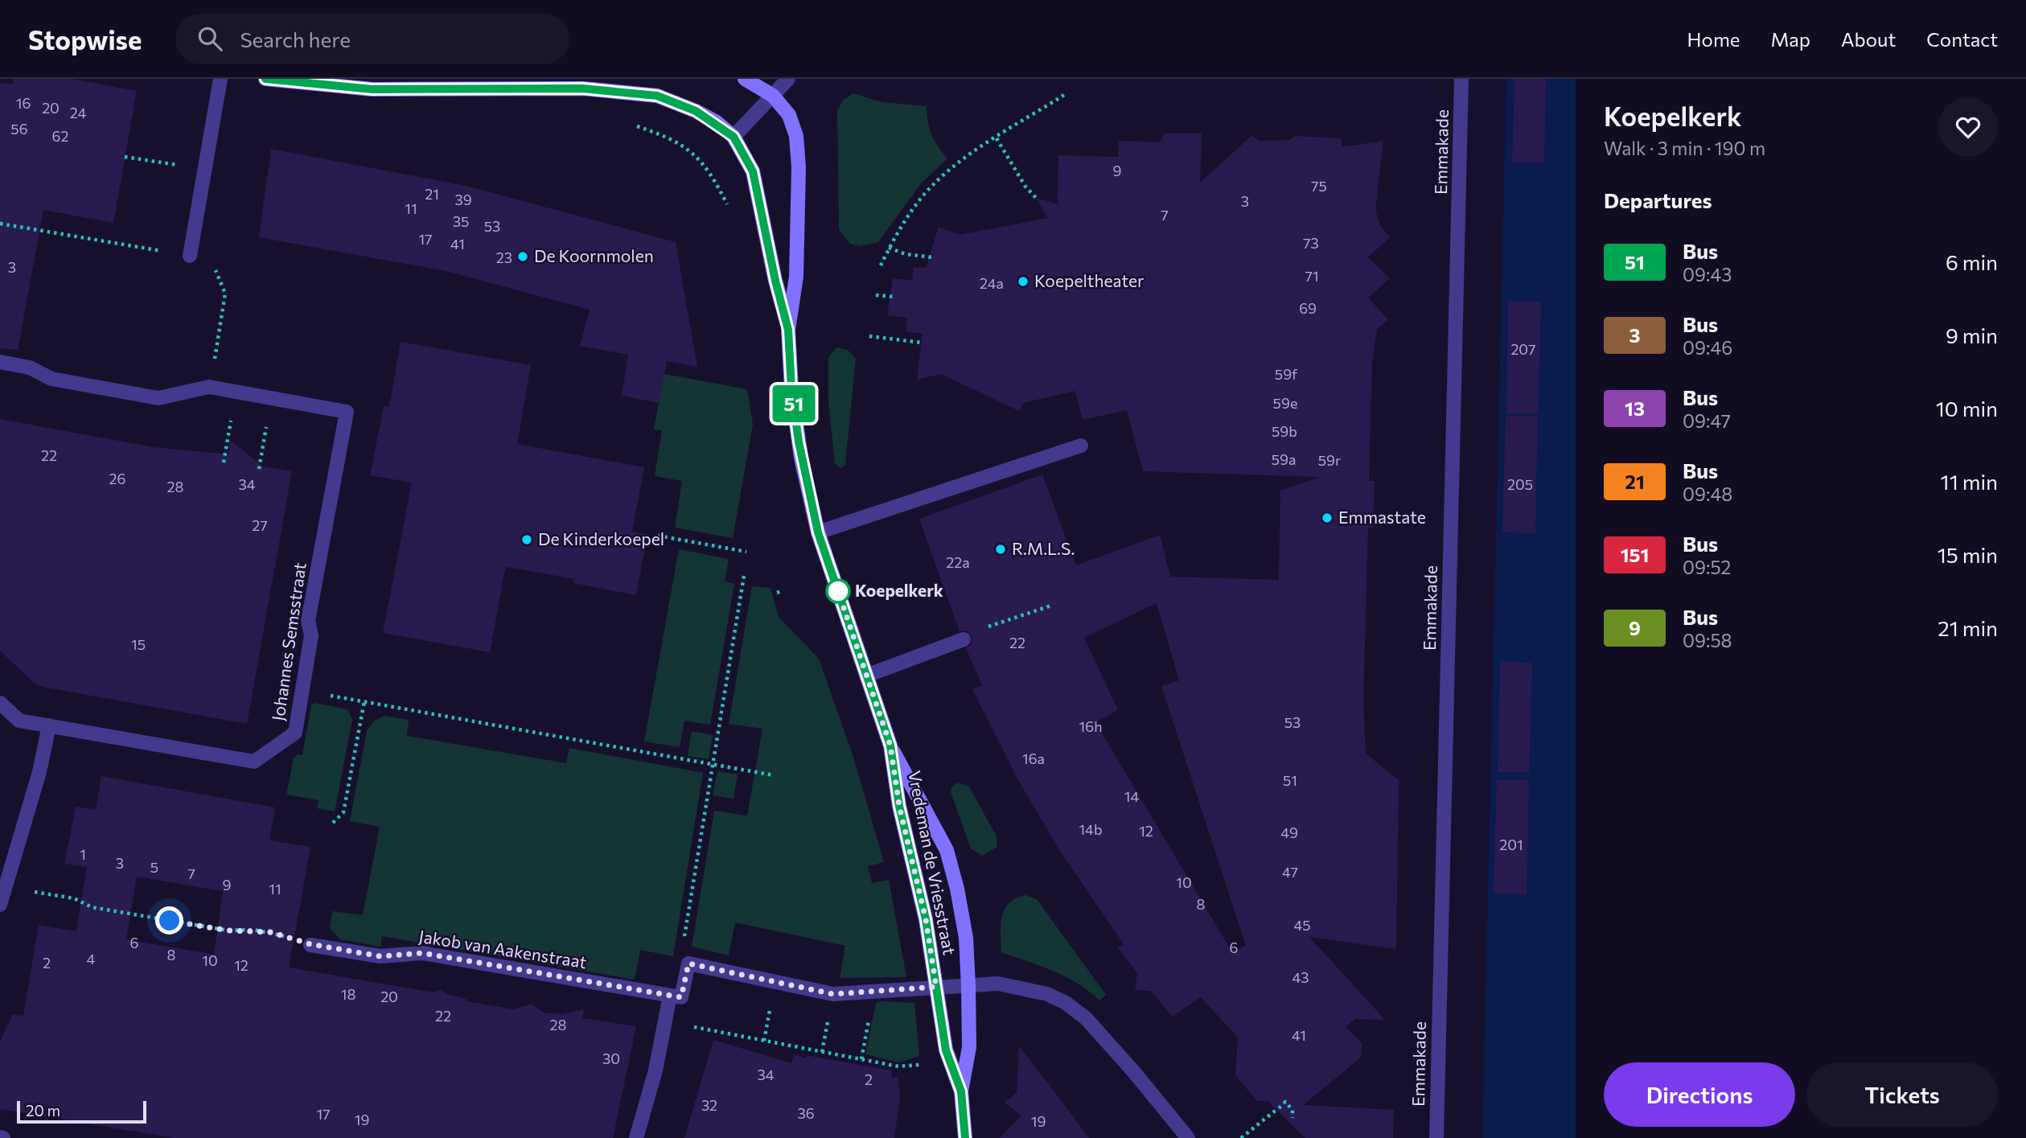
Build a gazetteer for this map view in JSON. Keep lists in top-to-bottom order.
{
  "streets": {
    "street": [
      "Emmakade",
      "Johannes Semsstraat",
      "Vredeman de Vriesstraat",
      "Jakob van Aakenstraat"
    ]
  },
  "places": [
    "De Koornmolen",
    "Koepeltheater",
    "Emmastate",
    "De Kinderkoepel",
    "R.M.L.S.",
    "Koepelkerk"
  ],
  "lines": ["bus line 51"],
  "house_numbers": [
    "16",
    "20",
    "24",
    "56",
    "62",
    "9",
    "75",
    "21",
    "39",
    "3",
    "11",
    "7",
    "35",
    "53",
    "17",
    "73",
    "41",
    "23",
    "3",
    "71",
    "24a",
    "69",
    "207",
    "59f",
    "59e",
    "59b",
    "22",
    "59a",
    "59r",
    "26",
    "34",
    "205",
    "28",
    "27",
    "22a",
    "22",
    "15",
    "53",
    "16h",
    "16a",
    "51",
    "14",
    "14b",
    "12",
    "49",
    "201",
    "1",
    "3",
    "5",
    "47",
    "7",
    "10",
    "9",
    "11",
    "8",
    "45",
    "6",
    "6",
    "8",
    "4",
    "10",
    "2",
    "12",
    "43",
    "18",
    "20",
    "22",
    "28",
    "41",
    "30",
    "34",
    "2",
    "32",
    "36",
    "17",
    "19",
    "19"
  ],
  "scale_bar": "20 m",
  "page": {
    "header": "Stopwise",
    "search": "Search here",
    "nav": [
      "Home",
      "Map",
      "About",
      "Contact"
    ],
    "on_map": "51",
    "heading": [
      ["Koepelkerk", "Walk · 3 min · 190 m"],
      "Departures"
    ],
    "list": [
      {
        "mark": "51",
        "name": "Bus",
        "note": "09:43",
        "value": "6 min"
      },
      {
        "mark": "3",
        "name": "Bus",
        "note": "09:46",
        "value": "9 min"
      },
      {
        "mark": "13",
        "name": "Bus",
        "note": "09:47",
        "value": "10 min"
      },
      {
        "mark": "21",
        "name": "Bus",
        "note": "09:48",
        "value": "11 min"
      },
      {
        "mark": "151",
        "name": "Bus",
        "note": "09:52",
        "value": "15 min"
      },
      {
        "mark": "9",
        "name": "Bus",
        "note": "09:58",
        "value": "21 min"
      }
    ],
    "buttons": ["Directions", "Tickets"],
    "scale": "20 m"
  }
}
